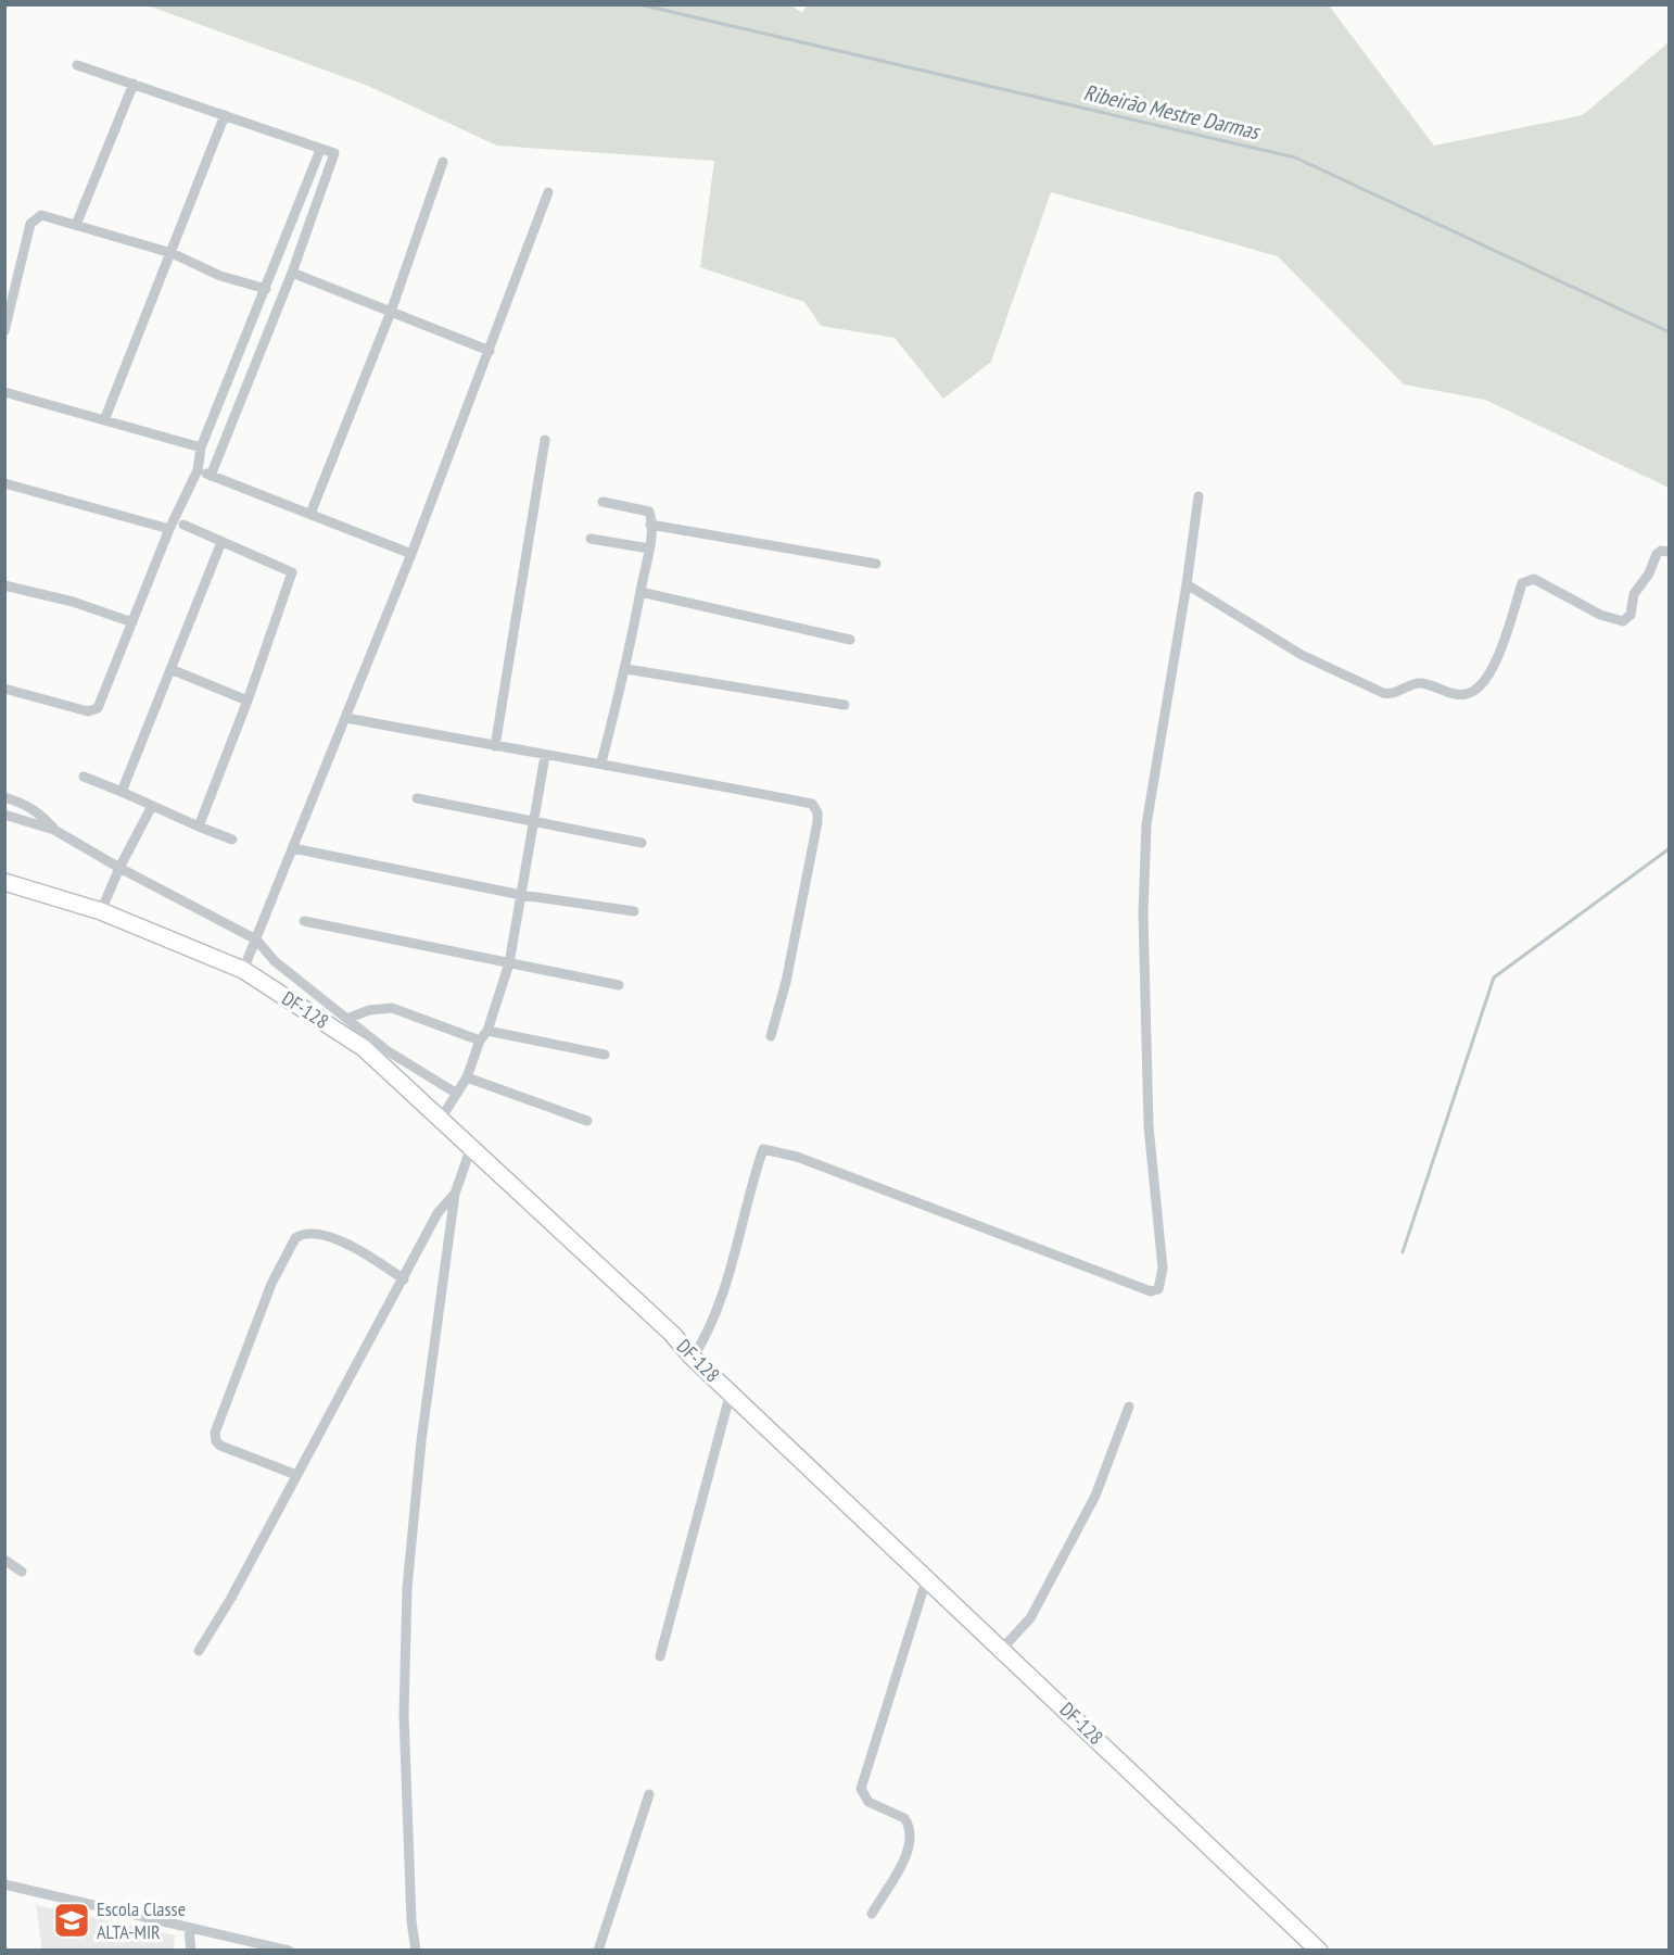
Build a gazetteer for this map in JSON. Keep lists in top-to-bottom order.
{
  "streets": {
    "main road": ["DF-128"]
  },
  "water": ["Ribeirão Mestre Darmas"],
  "places": {
    "school or university": ["Escola Classe ALTA-MIR"]
  }
}
